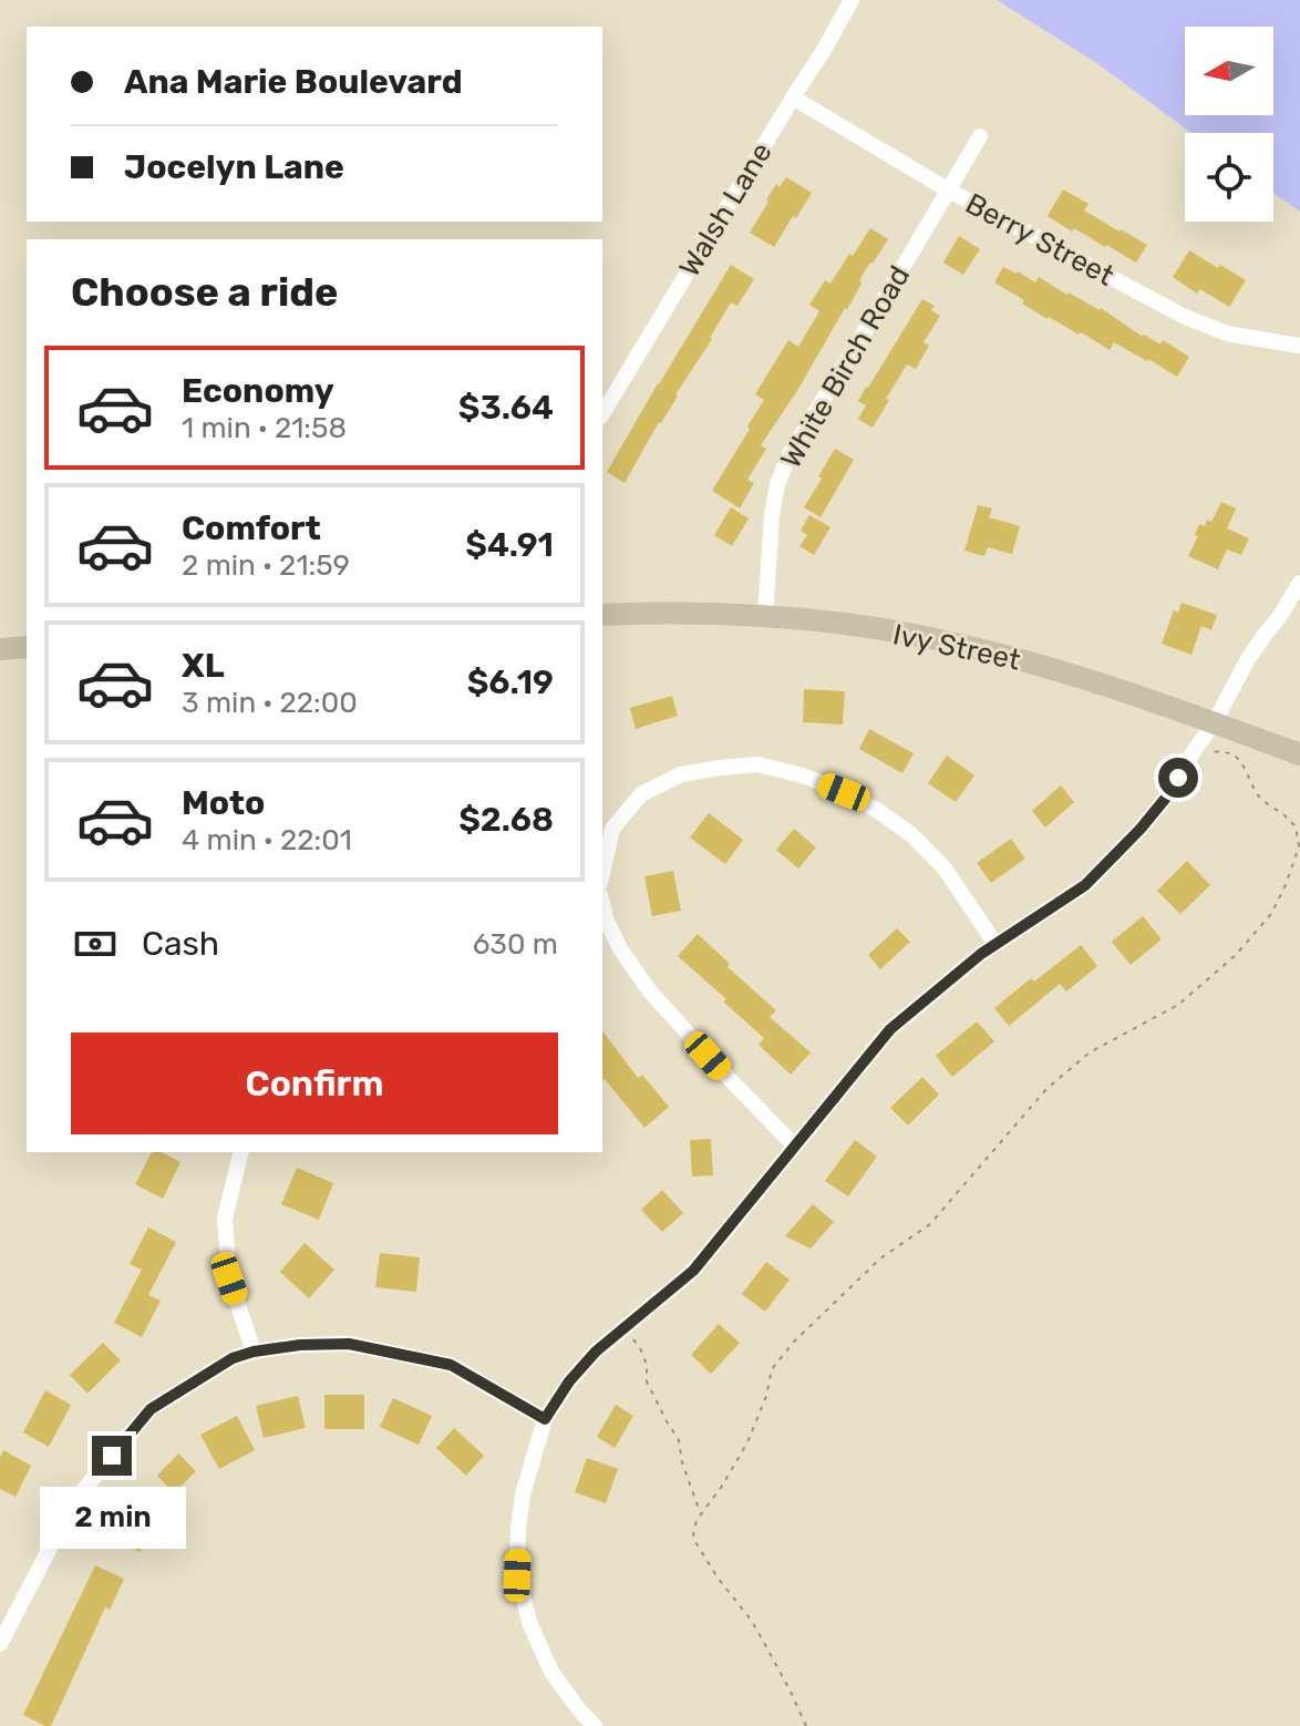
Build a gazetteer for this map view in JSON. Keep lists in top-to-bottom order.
{
  "streets": {
    "main road": ["Ivy Street"],
    "street": ["Walsh Lane", "Berry Street", "White Birch Road"]
  },
  "crossings": [
    ["Walsh Lane", "Berry Street"],
    ["Berry Street", "White Birch Road"],
    ["White Birch Road", "Ivy Street"]
  ],
  "north": "left",
  "page": {
    "banner": ["Ana Marie Boulevard", "Jocelyn Lane"],
    "heading": "Choose a ride",
    "list": [
      {
        "name": "Economy",
        "note": "1 min · 21:58",
        "value": "$3.64"
      },
      {
        "name": "Comfort",
        "note": "2 min · 21:59",
        "value": "$4.91"
      },
      {
        "name": "XL",
        "note": "3 min · 22:00",
        "value": "$6.19"
      },
      {
        "name": "Moto",
        "note": "4 min · 22:01",
        "value": "$2.68"
      }
    ],
    "pay": ["Cash", "630 m"],
    "buttons": "Confirm",
    "bubble": "2 min"
  }
}
